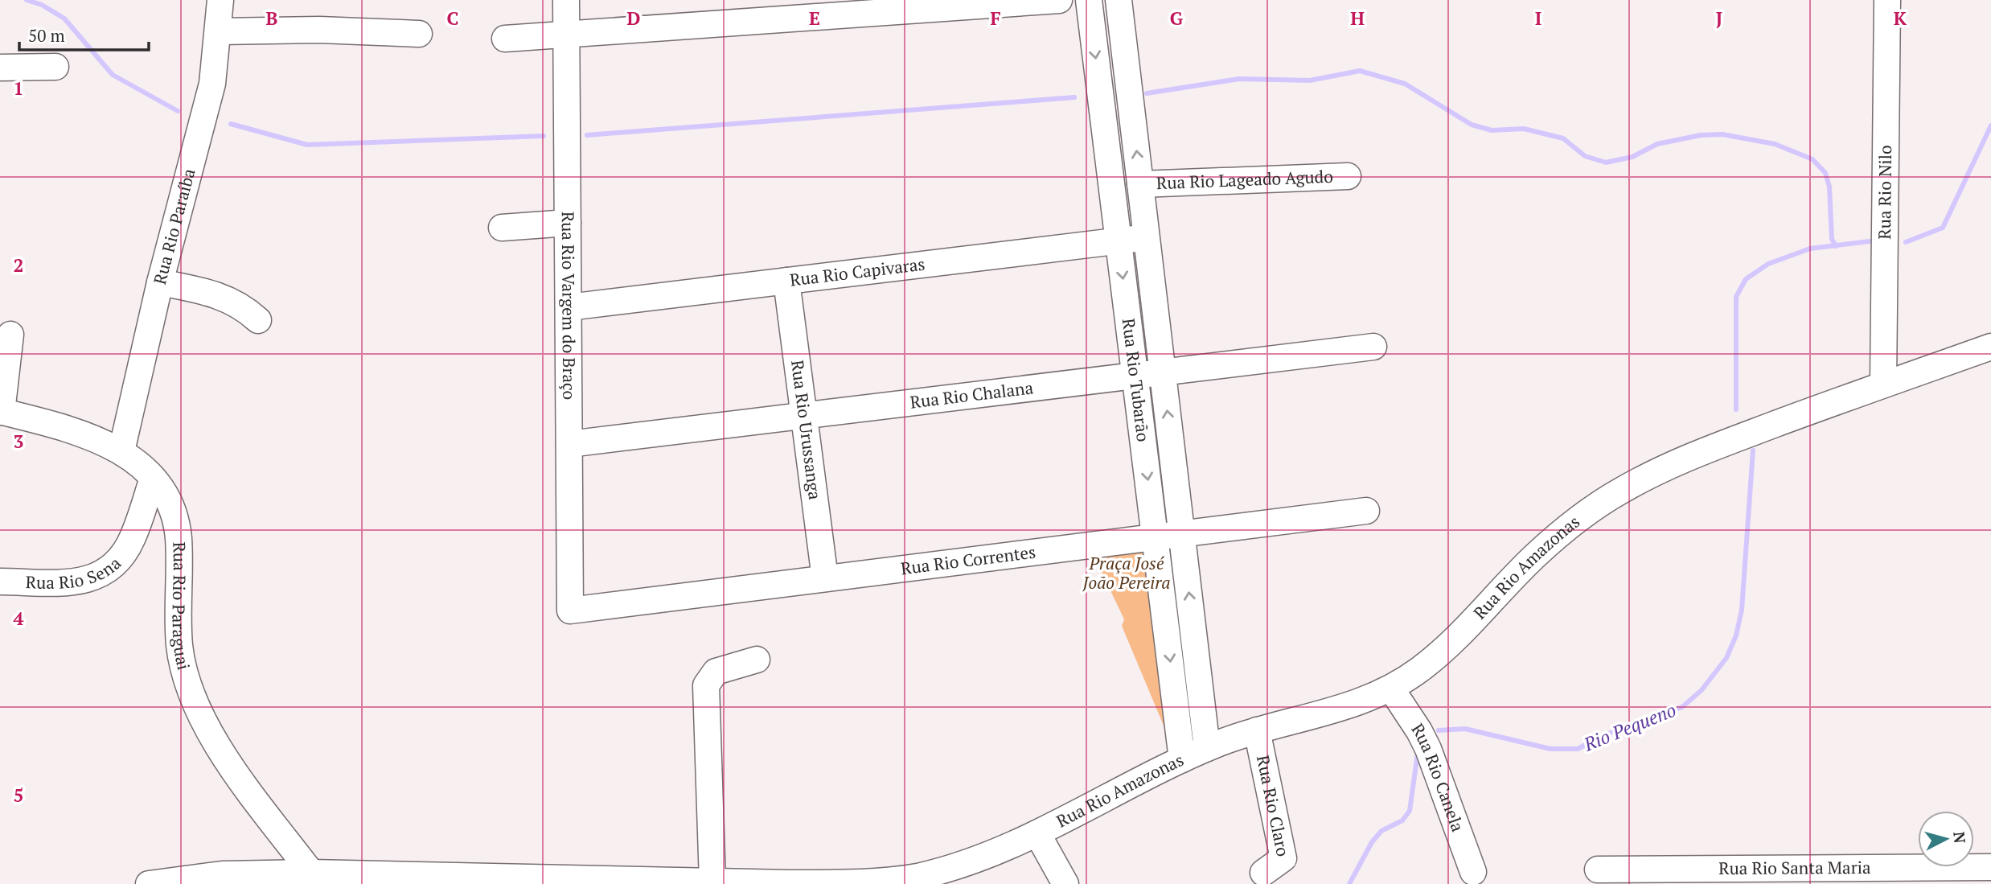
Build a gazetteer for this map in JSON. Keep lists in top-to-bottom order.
{
  "streets": {
    "street": [
      "Rua Rio Lageado Agudo",
      "Rua Rio Nilo",
      "Rua Rio Paraíba",
      "Rua Rio Capivaras",
      "Rua Rio Vargem do Braço",
      "Rua Rio Tubarão",
      "Rua Rio Chalana",
      "Rua Rio Urussanga",
      "Rua Rio Correntes",
      "Rua Rio Sena",
      "Rua Rio Amazonas",
      "Rua Rio Paraguai",
      "Rua Rio Canela",
      "Rua Rio Claro",
      "Rua Rio Santa Maria"
    ]
  },
  "crossings": [
    ["Rua Rio Lageado Agudo", "Rua Rio Tubarão"],
    ["Rua Rio Nilo", "Rua Rio Amazonas"],
    ["Rua Rio Paraíba", "Rua Rio Paraguai"],
    ["Rua Rio Capivaras", "Rua Rio Vargem do Braço"],
    ["Rua Rio Capivaras", "Rua Rio Tubarão"],
    ["Rua Rio Capivaras", "Rua Rio Urussanga"],
    ["Rua Rio Vargem do Braço", "Rua Rio Chalana"],
    ["Rua Rio Vargem do Braço", "Rua Rio Correntes"],
    ["Rua Rio Tubarão", "Rua Rio Chalana"],
    ["Rua Rio Tubarão", "Rua Rio Correntes"],
    ["Rua Rio Tubarão", "Rua Rio Amazonas"],
    ["Rua Rio Chalana", "Rua Rio Urussanga"],
    ["Rua Rio Urussanga", "Rua Rio Correntes"],
    ["Rua Rio Sena", "Rua Rio Paraguai"],
    ["Rua Rio Amazonas", "Rua Rio Paraguai"],
    ["Rua Rio Amazonas", "Rua Rio Canela"],
    ["Rua Rio Amazonas", "Rua Rio Claro"]
  ],
  "water": ["Rio Pequeno"],
  "parks": ["Praça José João Pereira"],
  "scale_bar": "50 m",
  "north": "right",
  "grid": {
    "columns": [
      "B",
      "C",
      "D",
      "E",
      "F",
      "G",
      "H",
      "I",
      "J",
      "K"
    ],
    "rows": [
      "1",
      "2",
      "3",
      "4",
      "5"
    ]
  }
}
